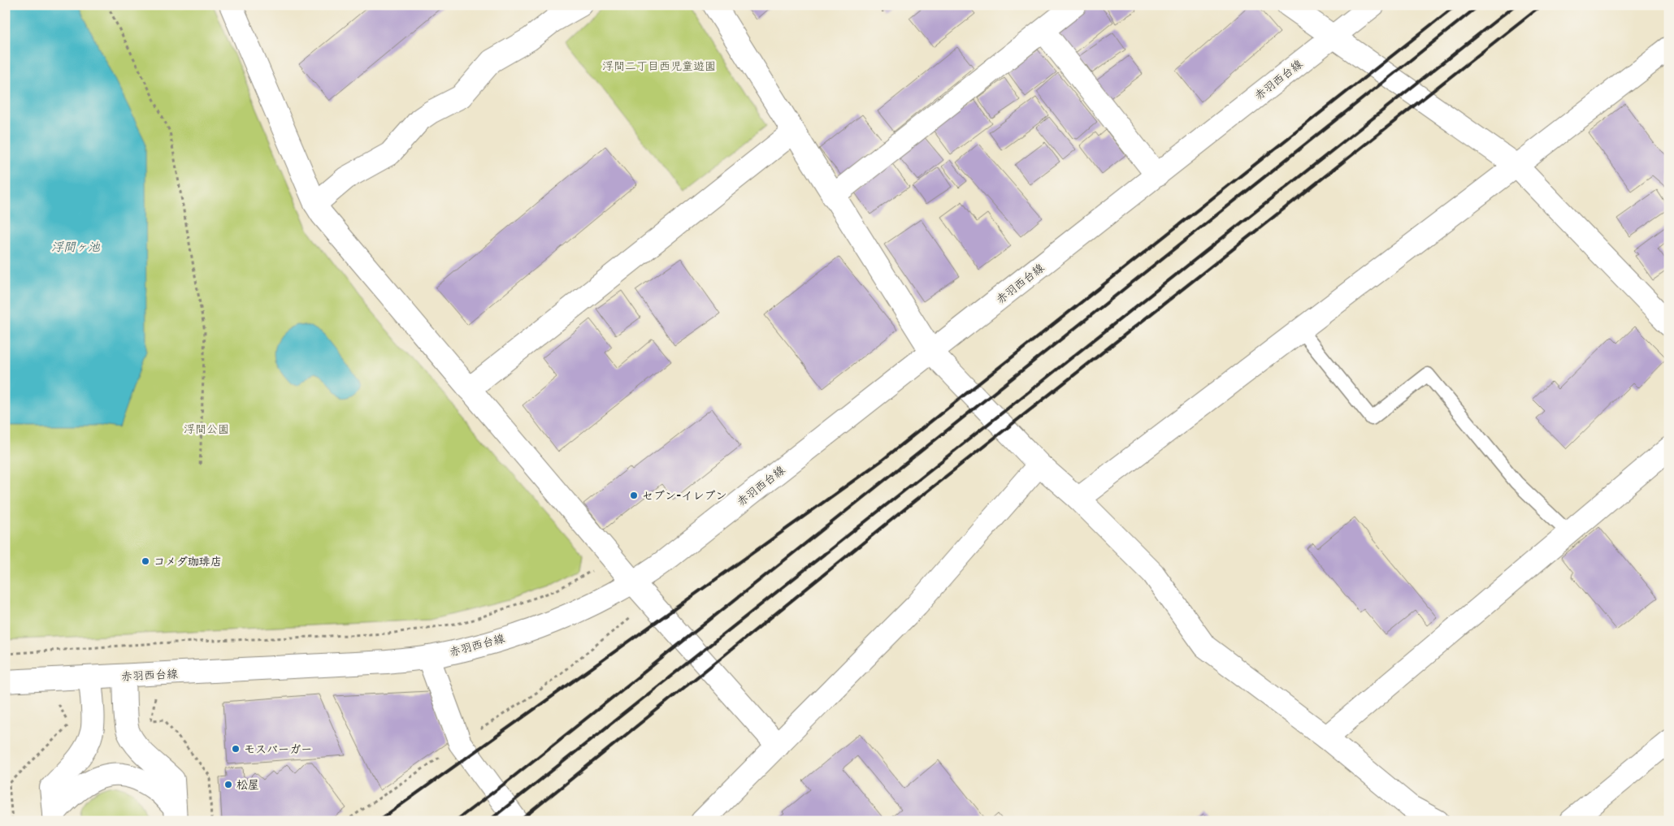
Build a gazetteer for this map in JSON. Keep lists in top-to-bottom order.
{
  "streets": {
    "street": ["赤羽西台線"]
  },
  "water": ["浮間ヶ池"],
  "parks": ["浮間二丁目西児童遊園", "浮間公園"],
  "places": [
    "セブン-イレブン",
    "コメダ珈琲店",
    "モスバーガー",
    "松屋"
  ]
}
